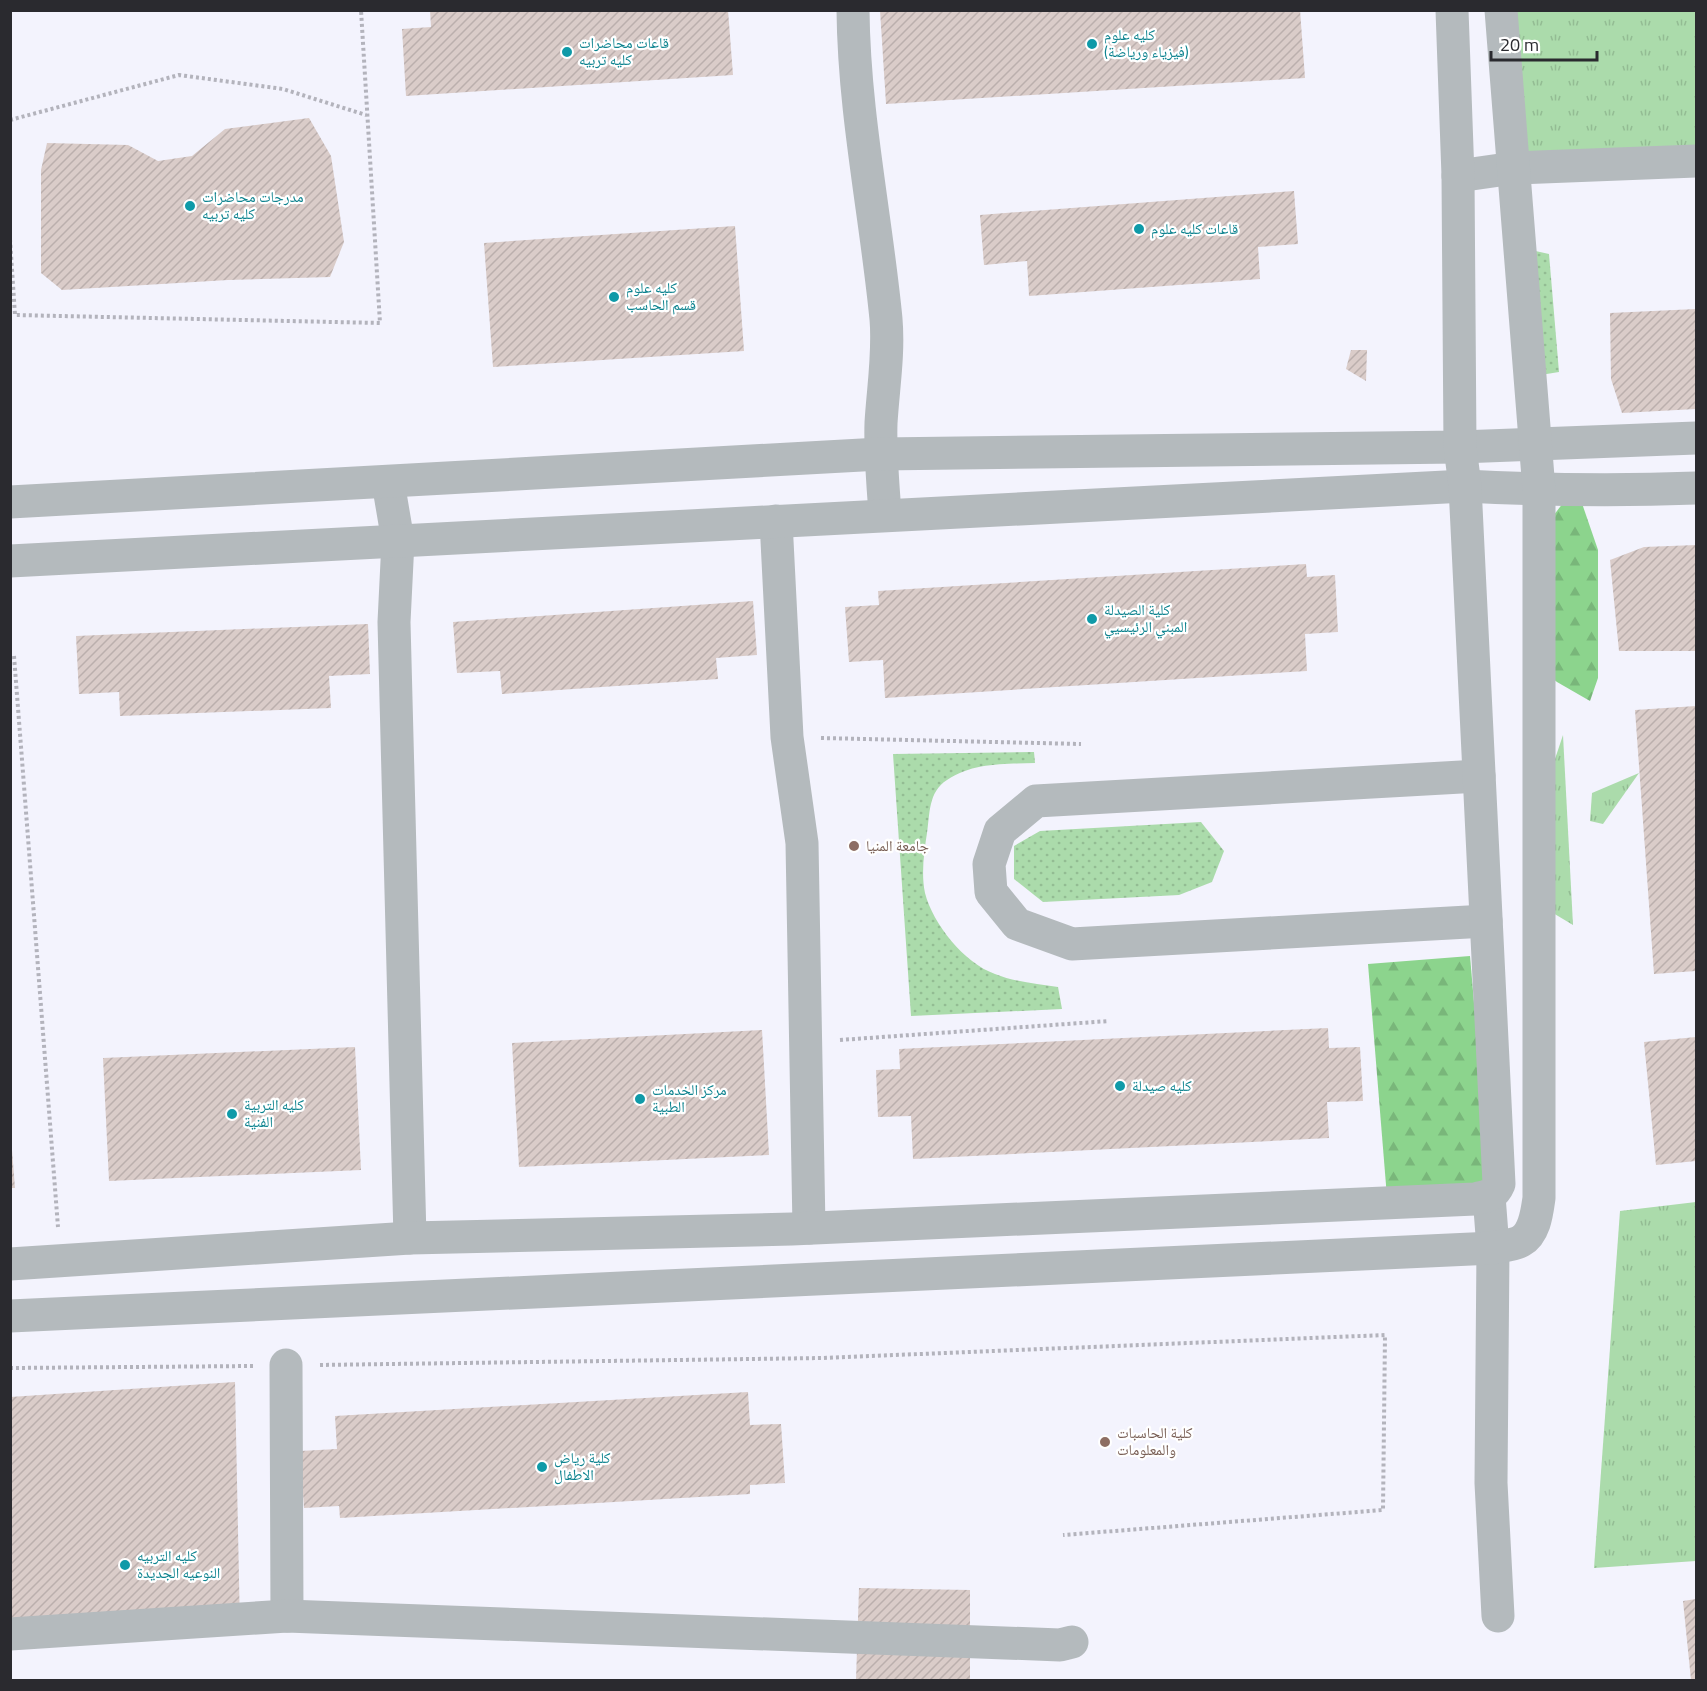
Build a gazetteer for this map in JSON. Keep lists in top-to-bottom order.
{
  "places": [
    "كليه علوم (فيزياء ورياضة)",
    "قاعات محاضرات كليه تربيه",
    "مدرجات محاضرات كليه تربيه",
    "قاعات كليه علوم",
    "كليه علوم قسم الحاسب",
    "كلية الصيدلة المبني الرئيسيي",
    "جامعة المنيا",
    "كليه صيدلة",
    "مركز الخدمات الطبية",
    "كليه التربية الفنية",
    "كلية الحاسبات والمعلومات",
    "كلية رياض الاطفال",
    "كليه التربيه النوعيه الجديدة"
  ],
  "scale_bar": "20 m"
}
